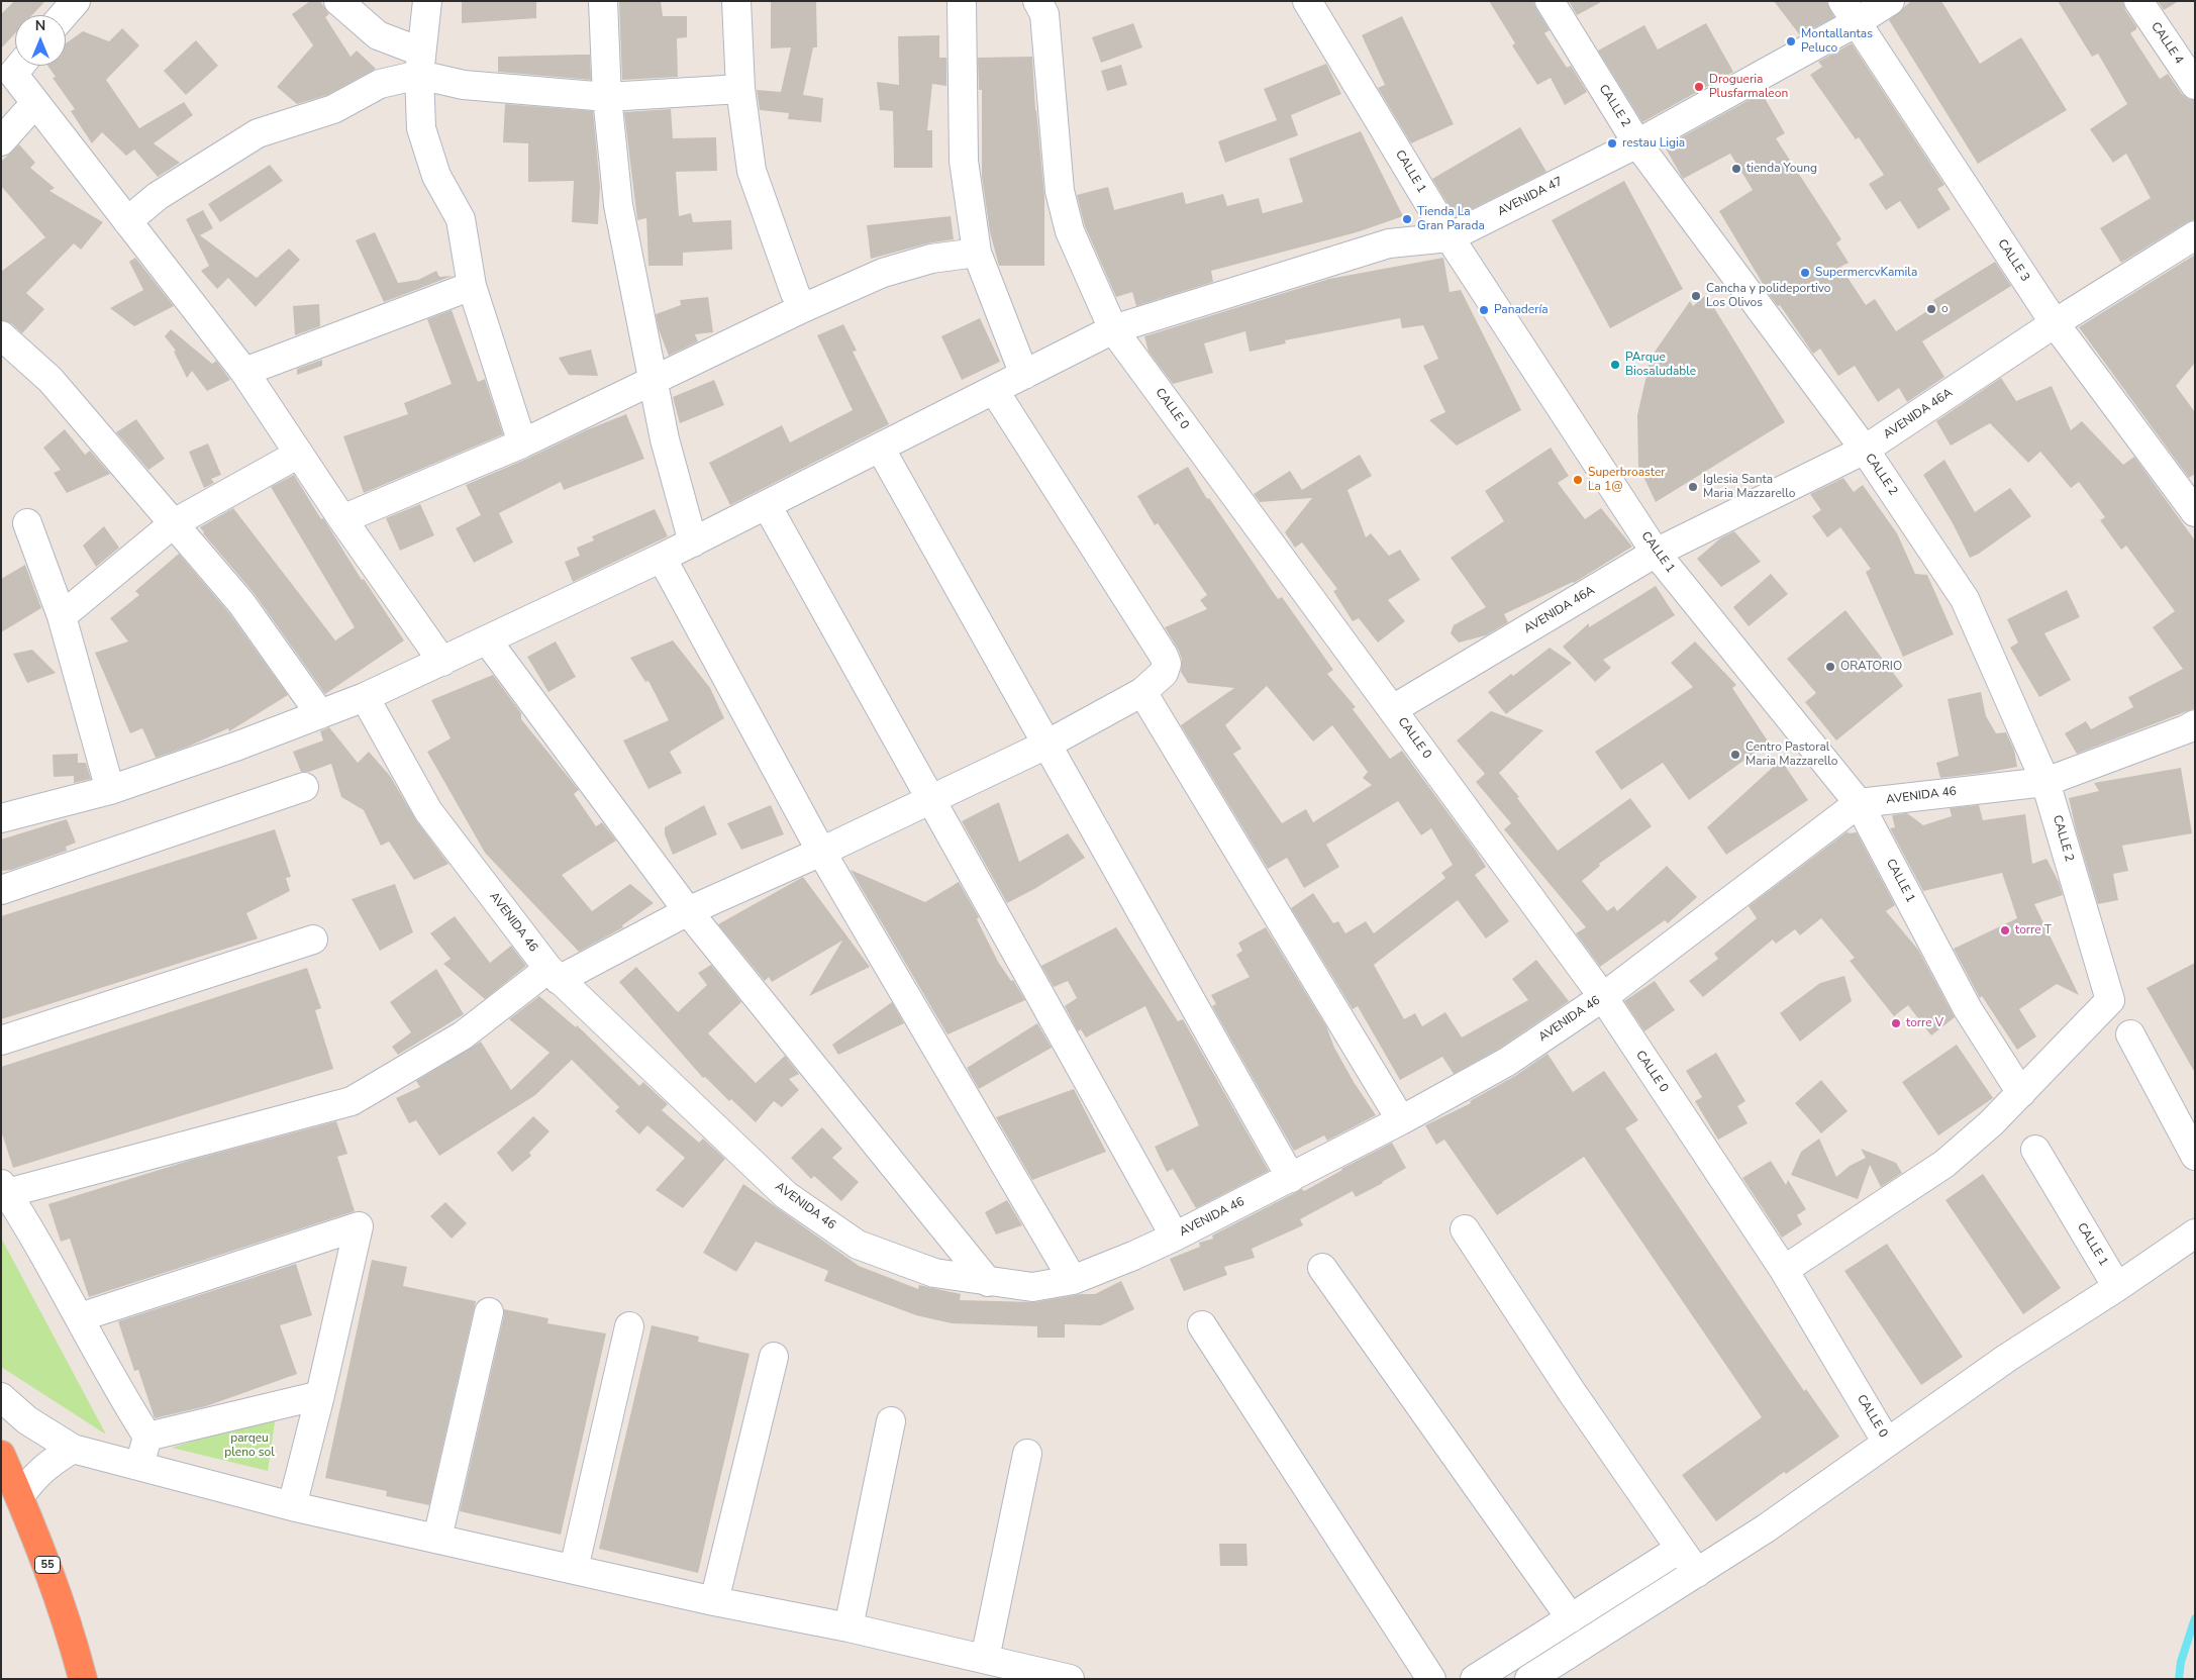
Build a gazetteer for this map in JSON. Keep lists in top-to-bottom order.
{
  "streets": {
    "highway": ["55"],
    "street": [
      "CALLE 4",
      "CALLE 2",
      "CALLE 1",
      "AVENIDA 47",
      "CALLE 3",
      "CALLE 0",
      "AVENIDA 46A",
      "AVENIDA 46"
    ]
  },
  "crossings": [
    ["CALLE 2", "CALLE 1"],
    ["CALLE 2", "AVENIDA 47"],
    ["CALLE 2", "AVENIDA 46A"],
    ["CALLE 2", "AVENIDA 46"],
    ["CALLE 1", "AVENIDA 47"],
    ["CALLE 1", "AVENIDA 46A"],
    ["CALLE 1", "AVENIDA 46"],
    ["AVENIDA 47", "CALLE 3"],
    ["AVENIDA 47", "CALLE 0"],
    ["AVENIDA 47", "AVENIDA 46"],
    ["CALLE 3", "AVENIDA 46A"],
    ["CALLE 0", "AVENIDA 46A"],
    ["CALLE 0", "AVENIDA 46"]
  ],
  "parks": ["parqeu pleno sol"],
  "places": [
    "Montallantas Peluco",
    "Drogueria Plusfarmaleon",
    "restau Ligia",
    "tienda Young",
    "Tienda La Gran Parada",
    "SupermercvKamila",
    "Cancha y polideportivo Los Olivos",
    "o",
    "Panadería",
    "PArque Biosaludable",
    "Superbroaster La 1@",
    "Iglesia Santa Maria Mazzarello",
    "ORATORIO",
    "Centro Pastoral Maria Mazzarello",
    "torre T",
    "torre V"
  ],
  "north": "top"
}
